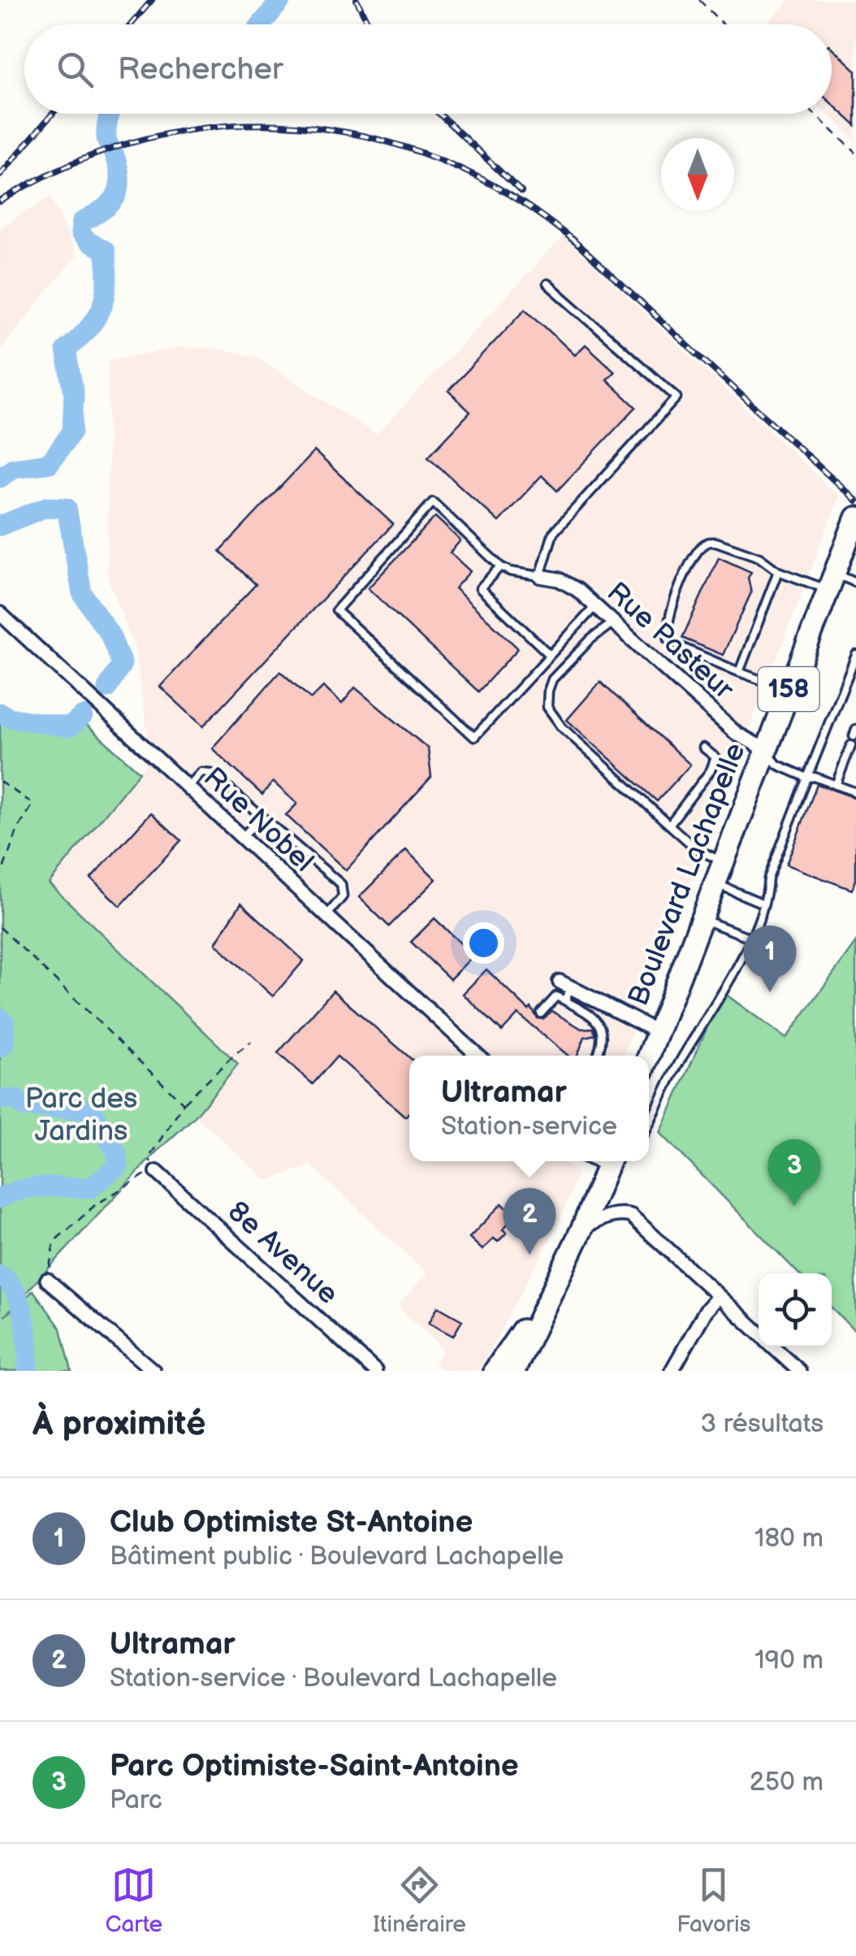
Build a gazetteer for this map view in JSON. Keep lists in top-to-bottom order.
{
  "streets": {
    "main road": ["158", "Boulevard Lachapelle"],
    "street": ["Rue Pasteur", "Rue Nobel", "8e Avenue"]
  },
  "crossings": [
    ["Rue Pasteur", "Boulevard Lachapelle"]
  ],
  "parks": ["Parc des Jardins"],
  "north": "bottom",
  "page": {
    "search": "Rechercher",
    "pins": ["1", "3", "2"],
    "popup": ["Ultramar", "Station-service"],
    "heading": ["À proximité", "3 résultats"],
    "list": [
      {
        "mark": "1",
        "name": "Club Optimiste St-Antoine",
        "note": "Bâtiment public · Boulevard Lachapelle",
        "value": "180 m"
      },
      {
        "mark": "2",
        "name": "Ultramar",
        "note": "Station-service · Boulevard Lachapelle",
        "value": "190 m"
      },
      {
        "mark": "3",
        "name": "Parc Optimiste-Saint-Antoine",
        "note": "Parc",
        "value": "250 m"
      }
    ],
    "nav": ["Carte", "Itinéraire", "Favoris"]
  }
}
